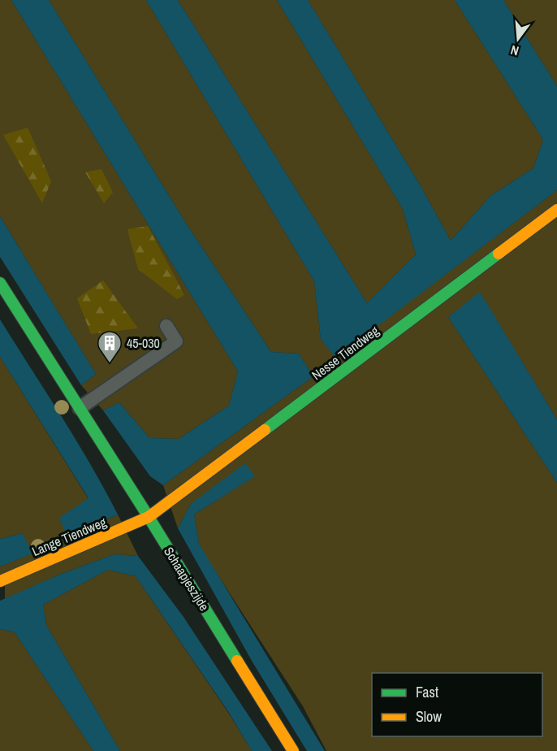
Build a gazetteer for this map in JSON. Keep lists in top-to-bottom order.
{
  "streets": {
    "street": ["Nesse Tiendweg", "Lange Tiendweg", "Schaapjeszijde"]
  },
  "crossings": [
    ["Nesse Tiendweg", "Lange Tiendweg"],
    ["Nesse Tiendweg", "Schaapjeszijde"],
    ["Lange Tiendweg", "Schaapjeszijde"]
  ],
  "places": {
    "building": ["45-030"]
  },
  "legend": ["Fast", "Slow"],
  "north": "bottom"
}
